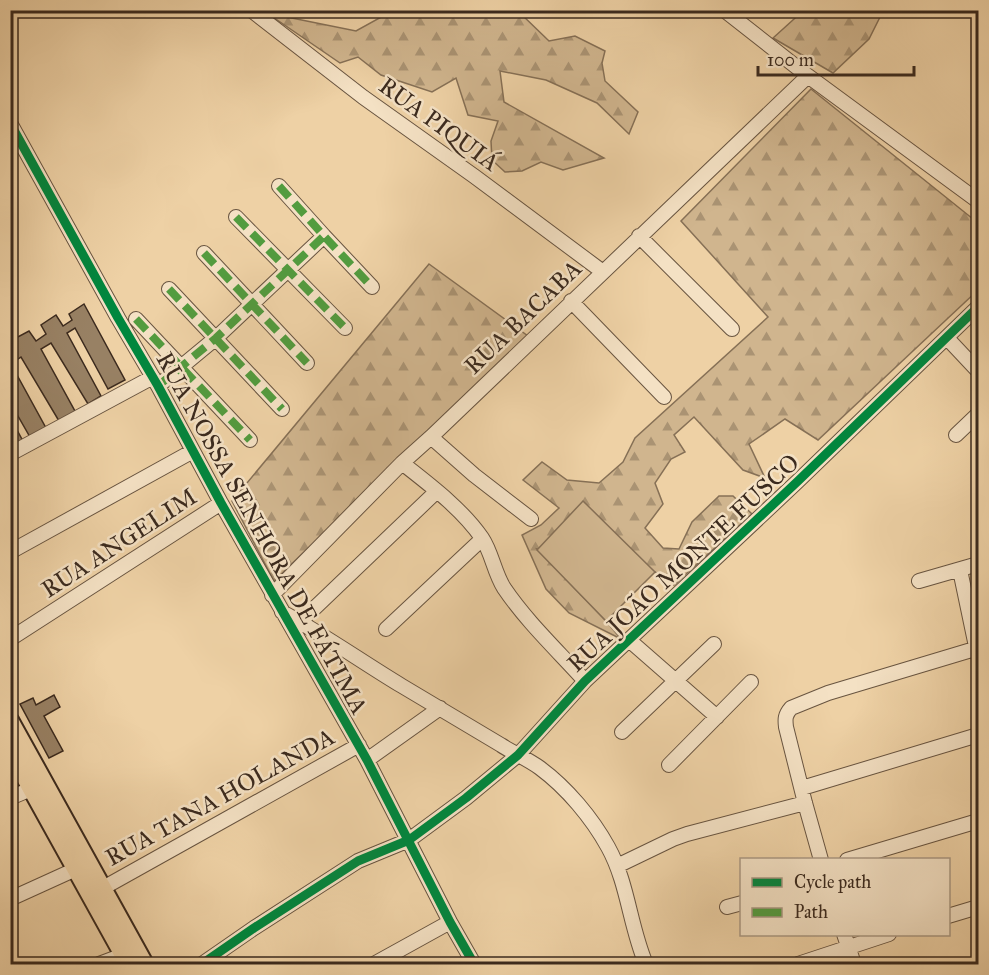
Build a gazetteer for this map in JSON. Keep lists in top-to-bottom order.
{
  "streets": {
    "street": [
      "RUA PIQUIÁ",
      "RUA BACABA",
      "RUA NOSSA SENHORA DE FÁTIMA",
      "RUA ANGELIM",
      "RUA JOÃO MONTE FUSCO",
      "RUA TANA HOLANDA"
    ]
  },
  "crossings": [
    ["RUA PIQUIÁ", "RUA BACABA"],
    ["RUA BACABA", "RUA NOSSA SENHORA DE FÁTIMA"],
    ["RUA NOSSA SENHORA DE FÁTIMA", "RUA ANGELIM"],
    ["RUA NOSSA SENHORA DE FÁTIMA", "RUA JOÃO MONTE FUSCO"],
    ["RUA NOSSA SENHORA DE FÁTIMA", "RUA TANA HOLANDA"]
  ],
  "legend": ["Cycle path", "Path"],
  "scale_bar": "100 m"
}
